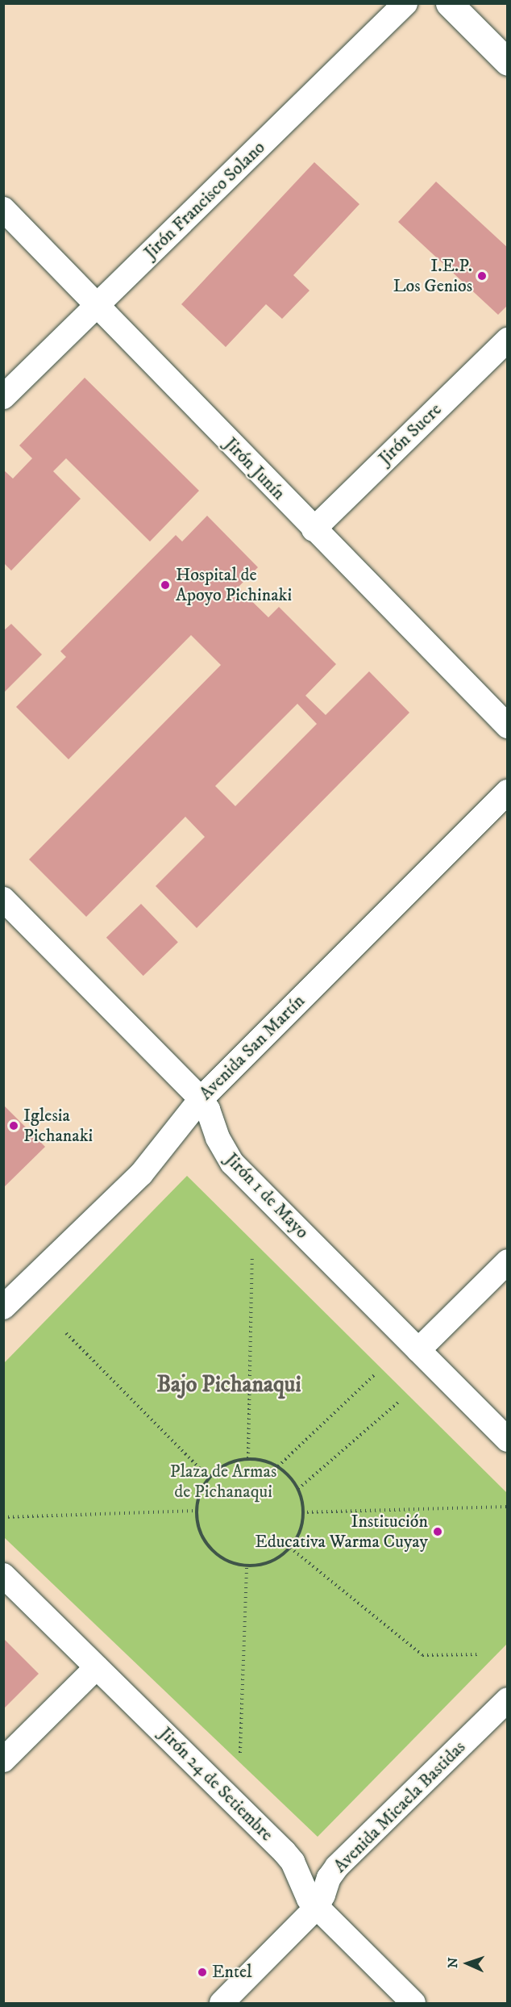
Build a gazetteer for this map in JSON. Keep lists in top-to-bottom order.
{
  "streets": {
    "street": [
      "Jirón Francisco Solano",
      "Jirón Sucre",
      "Jirón Junín",
      "Avenida San Martín",
      "Jirón 1 de Mayo",
      "Jirón 24 de Setiembre",
      "Avenida Micaela Bastidas"
    ]
  },
  "crossings": [
    ["Jirón Francisco Solano", "Jirón Junín"],
    ["Jirón Sucre", "Jirón Junín"],
    ["Avenida San Martín", "Jirón 1 de Mayo"],
    ["Jirón 24 de Setiembre", "Avenida Micaela Bastidas"]
  ],
  "districts": ["Bajo Pichanaqui"],
  "parks": ["Plaza de Armas de Pichanaqui"],
  "places": [
    "I.E.P. Los Genios",
    "Hospital de Apoyo Pichinaki",
    "Iglesia Pichanaki",
    "Institución Educativa Warma Cuyay",
    "Entel"
  ],
  "north": "left"
}
